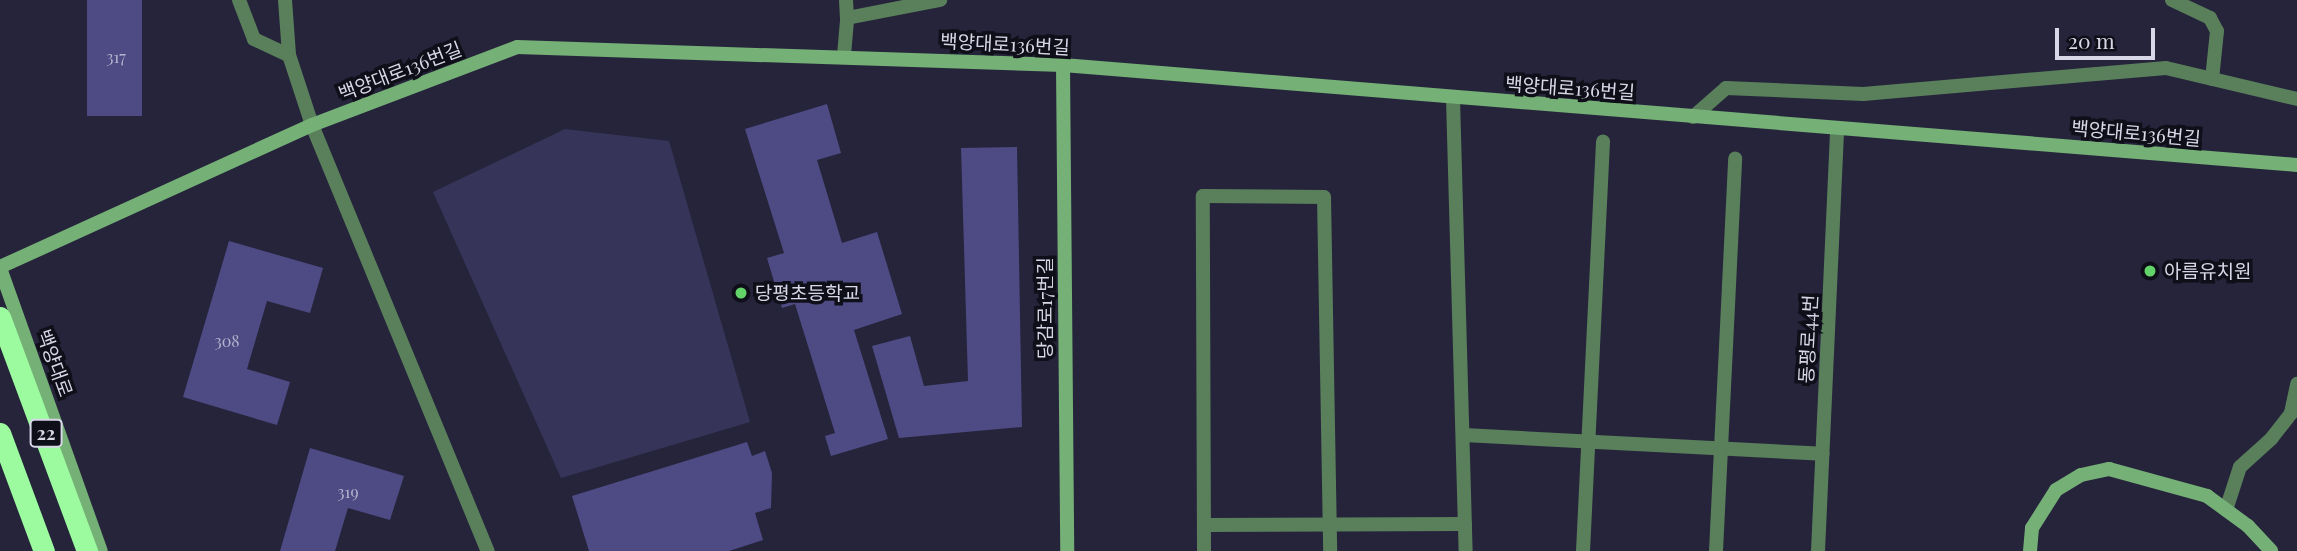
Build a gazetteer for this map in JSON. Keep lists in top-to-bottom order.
{
  "streets": {
    "highway": ["22"],
    "street": [
      "백양대로136번길",
      "당감로17번길",
      "동평로44번",
      "백양대로"
    ]
  },
  "crossings": [
    ["백양대로136번길", "당감로17번길"],
    ["백양대로136번길", "동평로44번"],
    ["백양대로136번길", "백양대로"]
  ],
  "places": ["아름유치원", "당평초등학교"],
  "house_numbers": ["317", "308", "319"],
  "scale_bar": "20 m"
}
